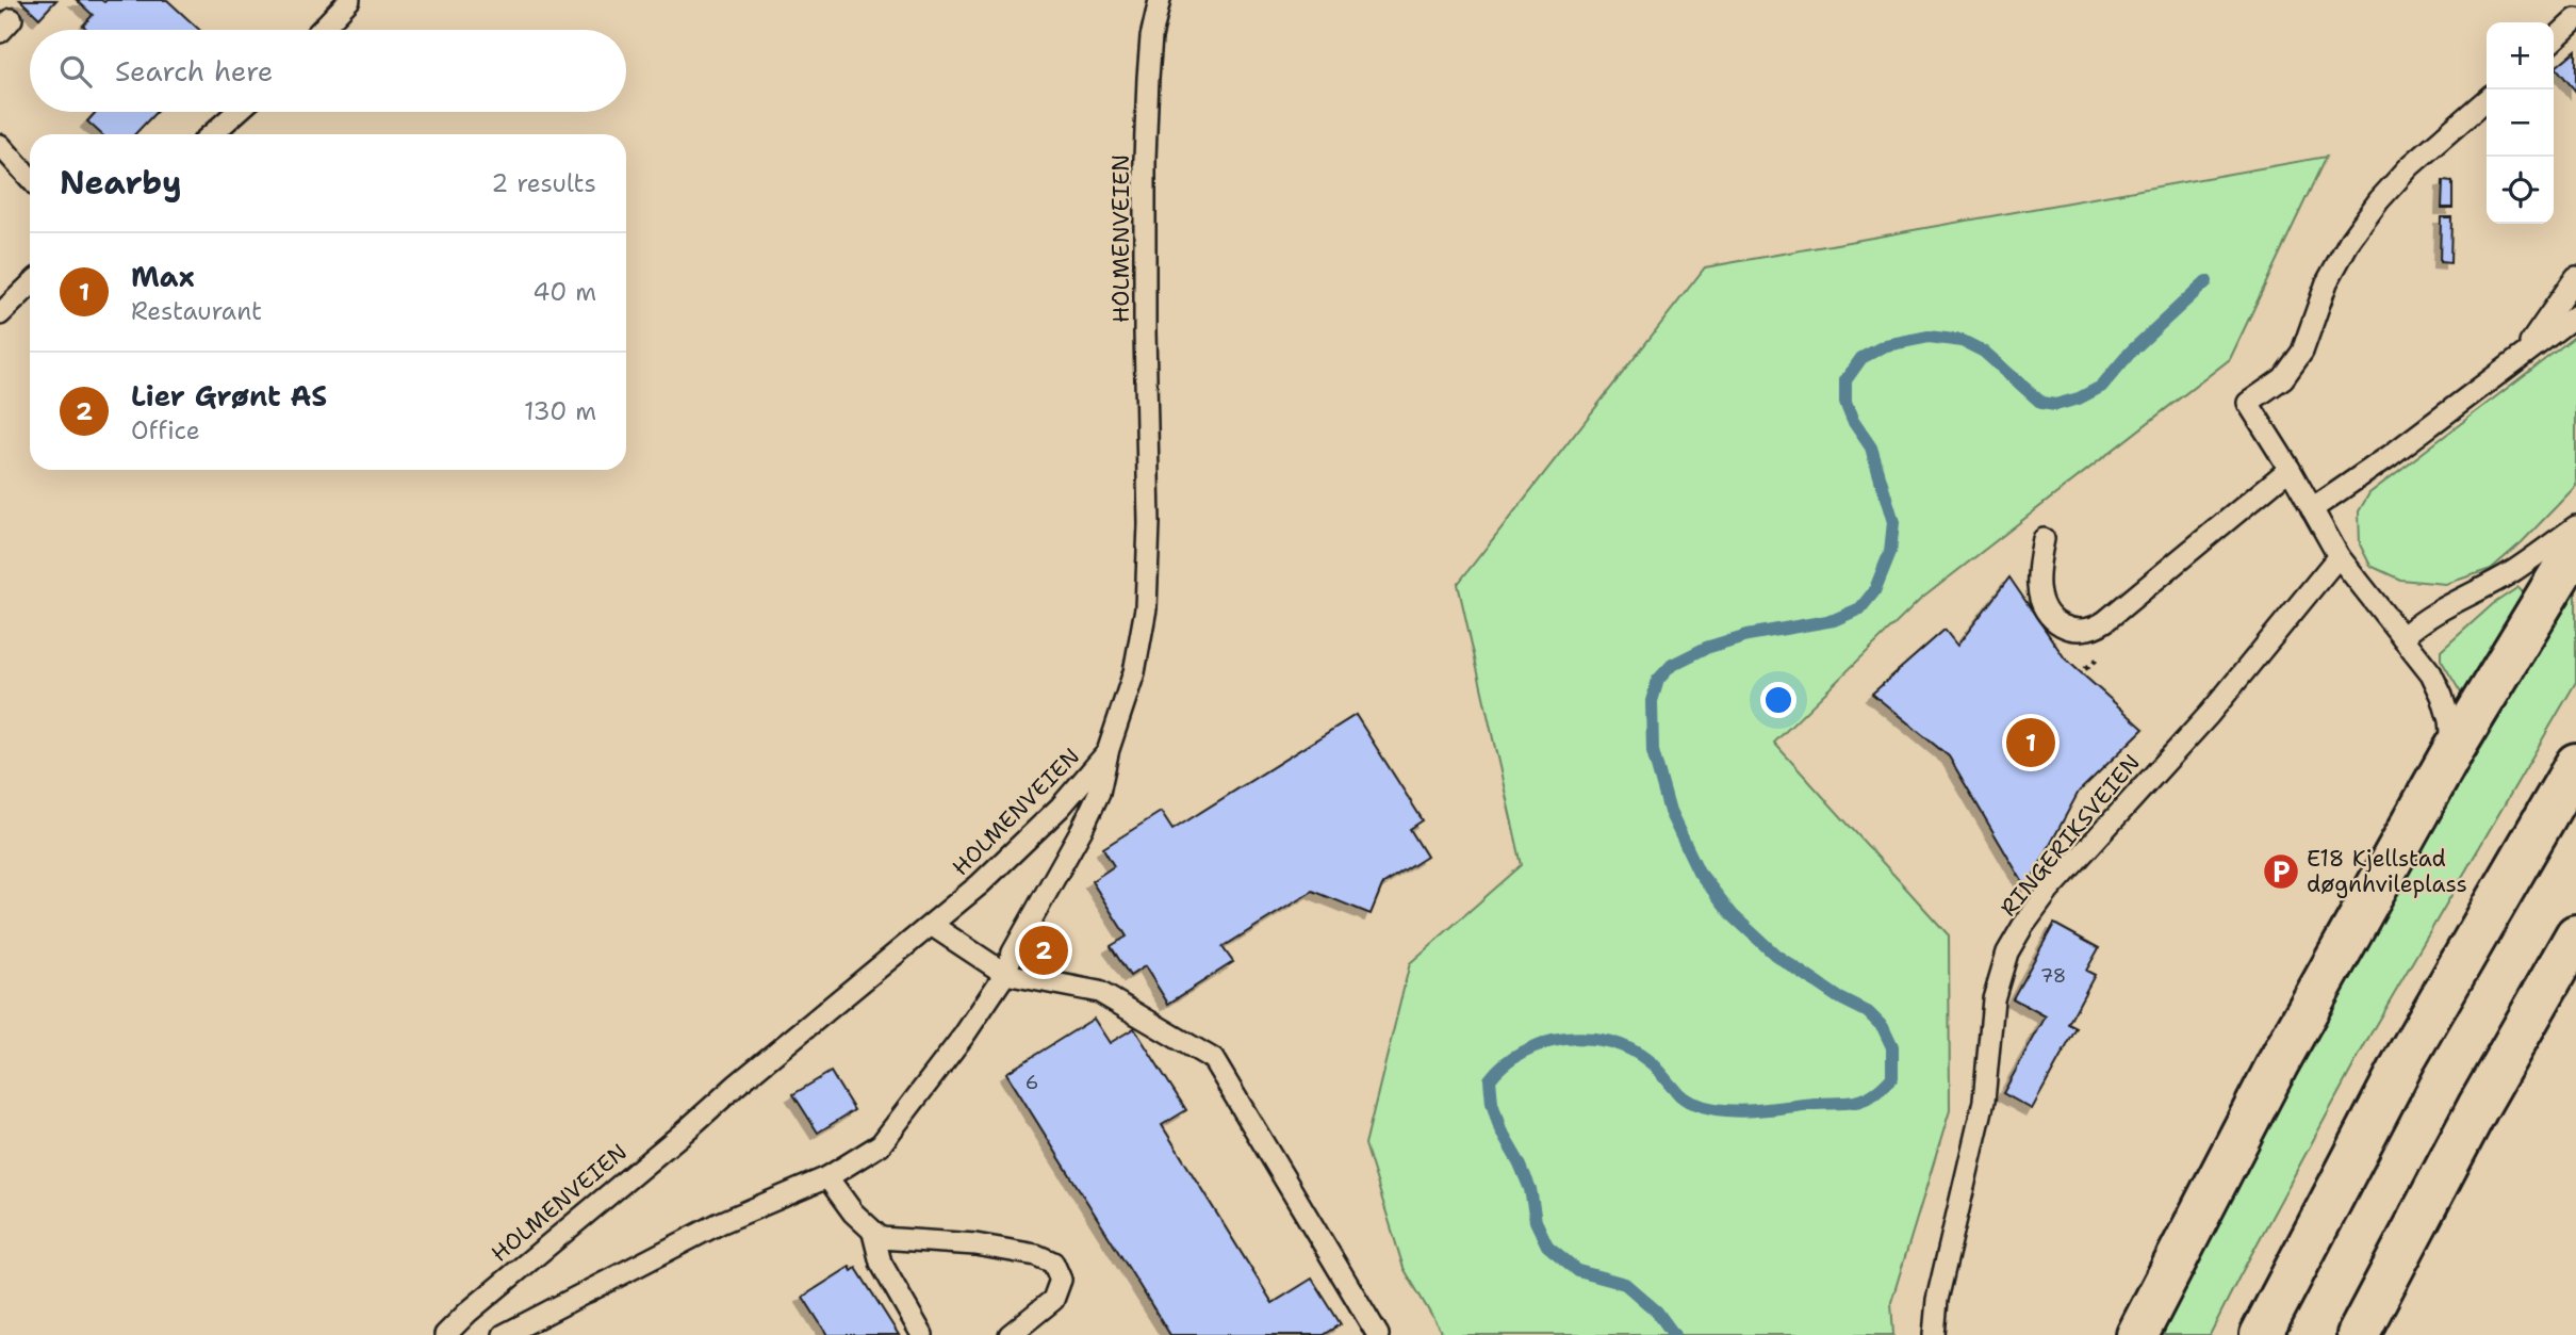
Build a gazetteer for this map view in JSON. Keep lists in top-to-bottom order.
{
  "streets": {
    "lane": ["HOLMENVEIEN", "RINGERIKSVEIEN"]
  },
  "places": {
    "parking": ["E18 Kjellstad døgnhvileplass"]
  },
  "house_numbers": ["78", "6"],
  "page": {
    "map_buttons": ["+", "−"],
    "search": "Search here",
    "heading": ["Nearby", "2 results"],
    "list": [
      {
        "mark": "1",
        "name": "Max",
        "note": "Restaurant",
        "value": "40 m"
      },
      {
        "mark": "2",
        "name": "Lier Grønt AS",
        "note": "Office",
        "value": "130 m"
      }
    ],
    "pins": ["1", "2"]
  }
}
